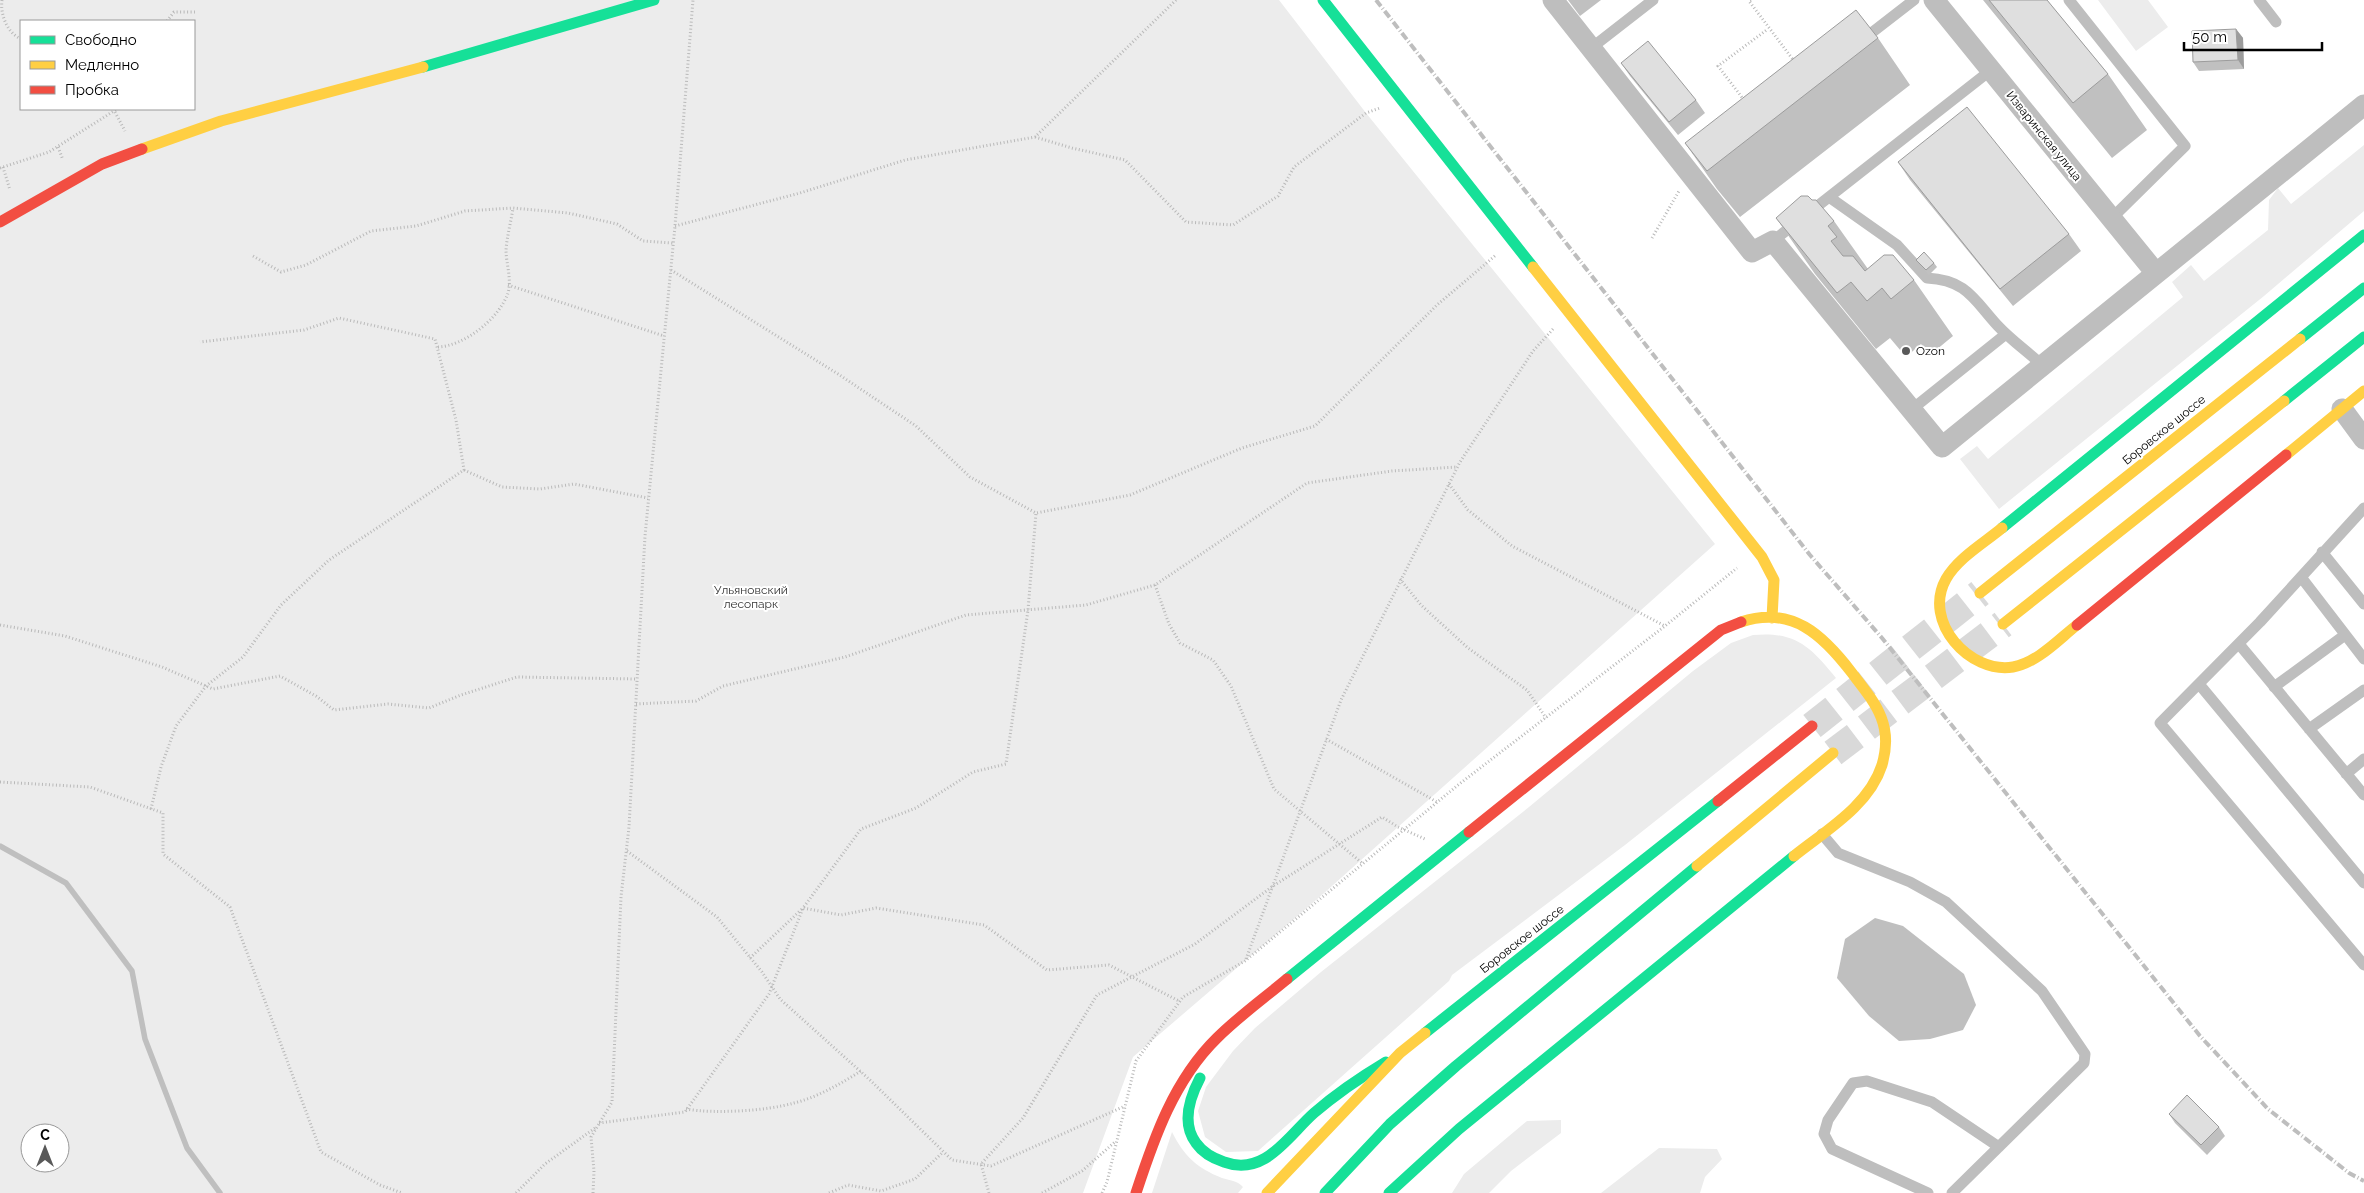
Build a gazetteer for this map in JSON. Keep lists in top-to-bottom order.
{
  "streets": {
    "street": ["Изваринская улица", "Боровское шоссе"]
  },
  "parks": ["Ульяновский лесопарк"],
  "places": ["Ozon"],
  "legend": ["Свободно", "Медленно", "Пробка"],
  "scale_bar": "50 m",
  "north": "top"
}
